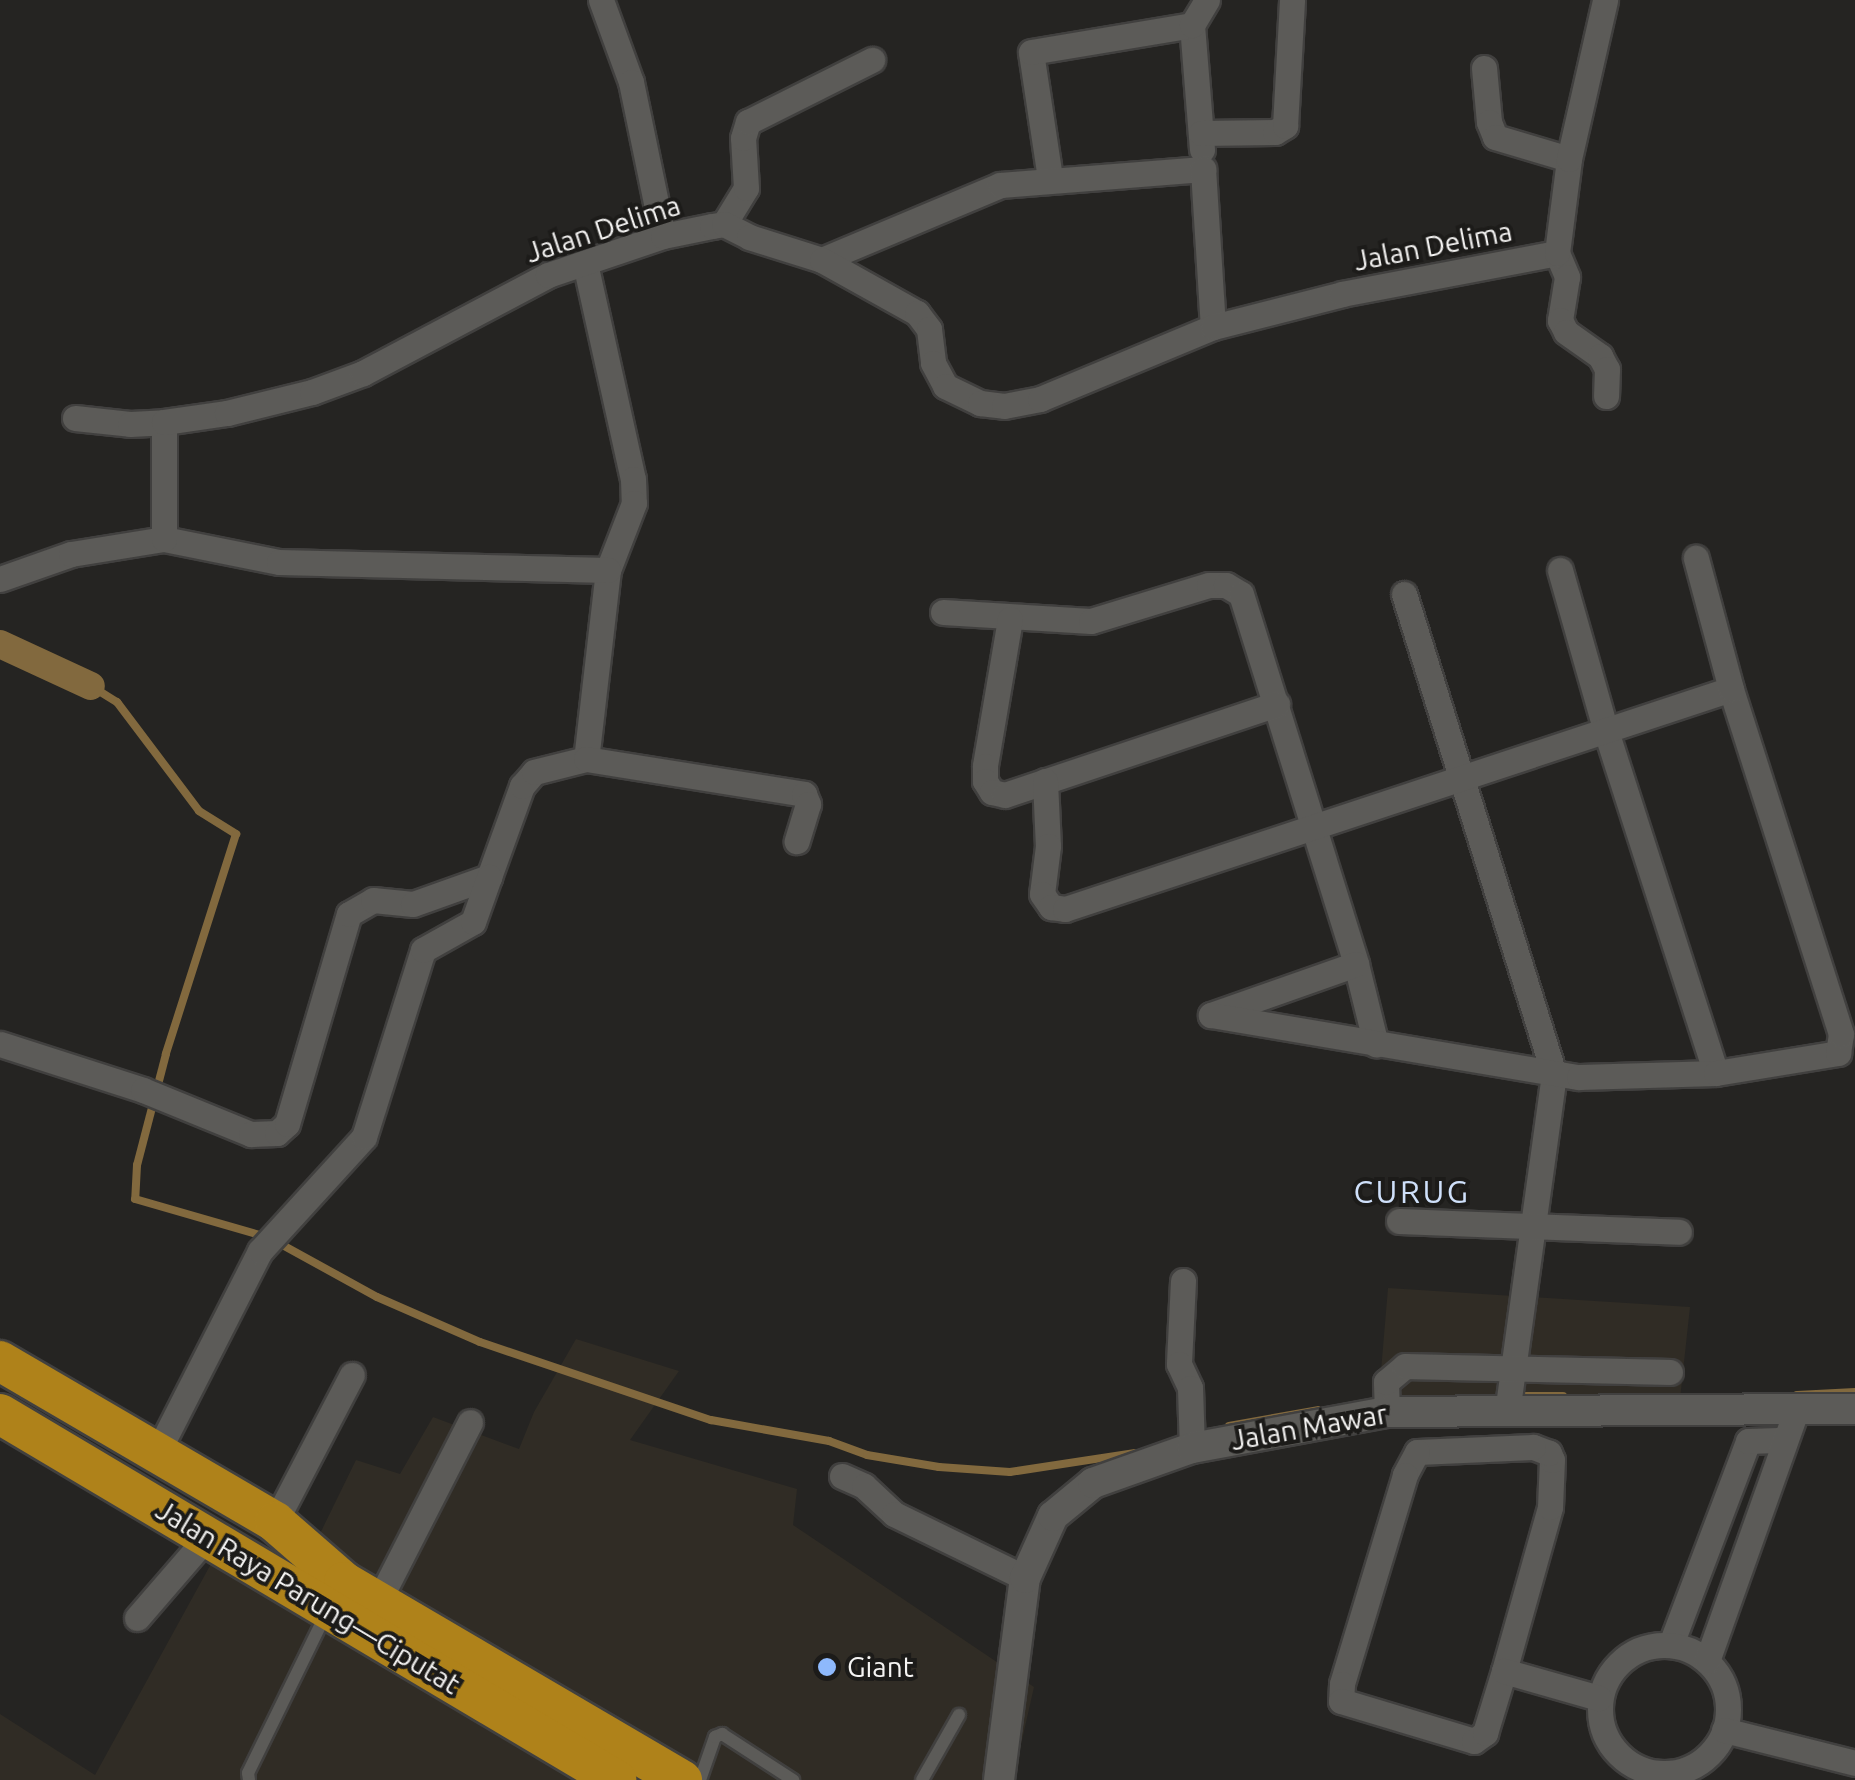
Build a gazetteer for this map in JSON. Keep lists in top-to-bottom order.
{
  "streets": {
    "highway": ["Jalan Raya Parung—Ciputat"],
    "street": ["Jalan Delima", "Jalan Mawar"]
  },
  "districts": ["CURUG"],
  "places": ["Giant"]
}
